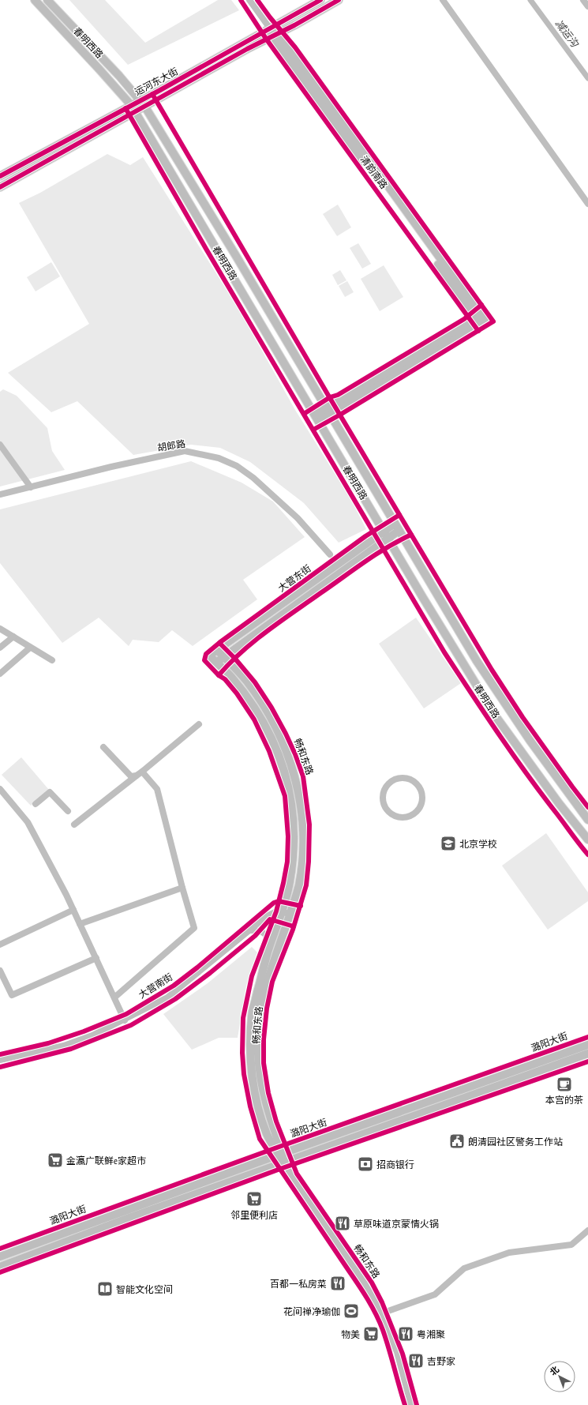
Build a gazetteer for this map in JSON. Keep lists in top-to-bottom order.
{
  "streets": {
    "main road": [
      "春明西路",
      "运河东大街",
      "清韵南路",
      "大营东街",
      "畅和东路",
      "潞阳大街"
    ],
    "street": ["胡郎路", "大营南街"]
  },
  "crossings": [
    ["春明西路", "运河东大街"],
    ["春明西路", "清韵南路"],
    ["春明西路", "大营东街"],
    ["运河东大街", "清韵南路"],
    ["大营东街", "畅和东路"],
    ["畅和东路", "大营南街"],
    ["畅和东路", "潞阳大街"]
  ],
  "water": ["减运沟"],
  "places": {
    "school or university": ["北京学校"],
    "cafe": ["本宫的茶"],
    "public building": ["朗清园社区警务工作站"],
    "supermarket": ["金瀛广联鲜e家超市", "邻里便利店", "物美"],
    "bank": ["招商银行"],
    "restaurant": [
      "草原味道京蒙情火锅",
      "百都一私房菜",
      "粤湘聚",
      "吉野家"
    ],
    "library": ["智能文化空间"],
    "sports": ["花间禅净瑜伽"]
  },
  "north": "top left"
}
